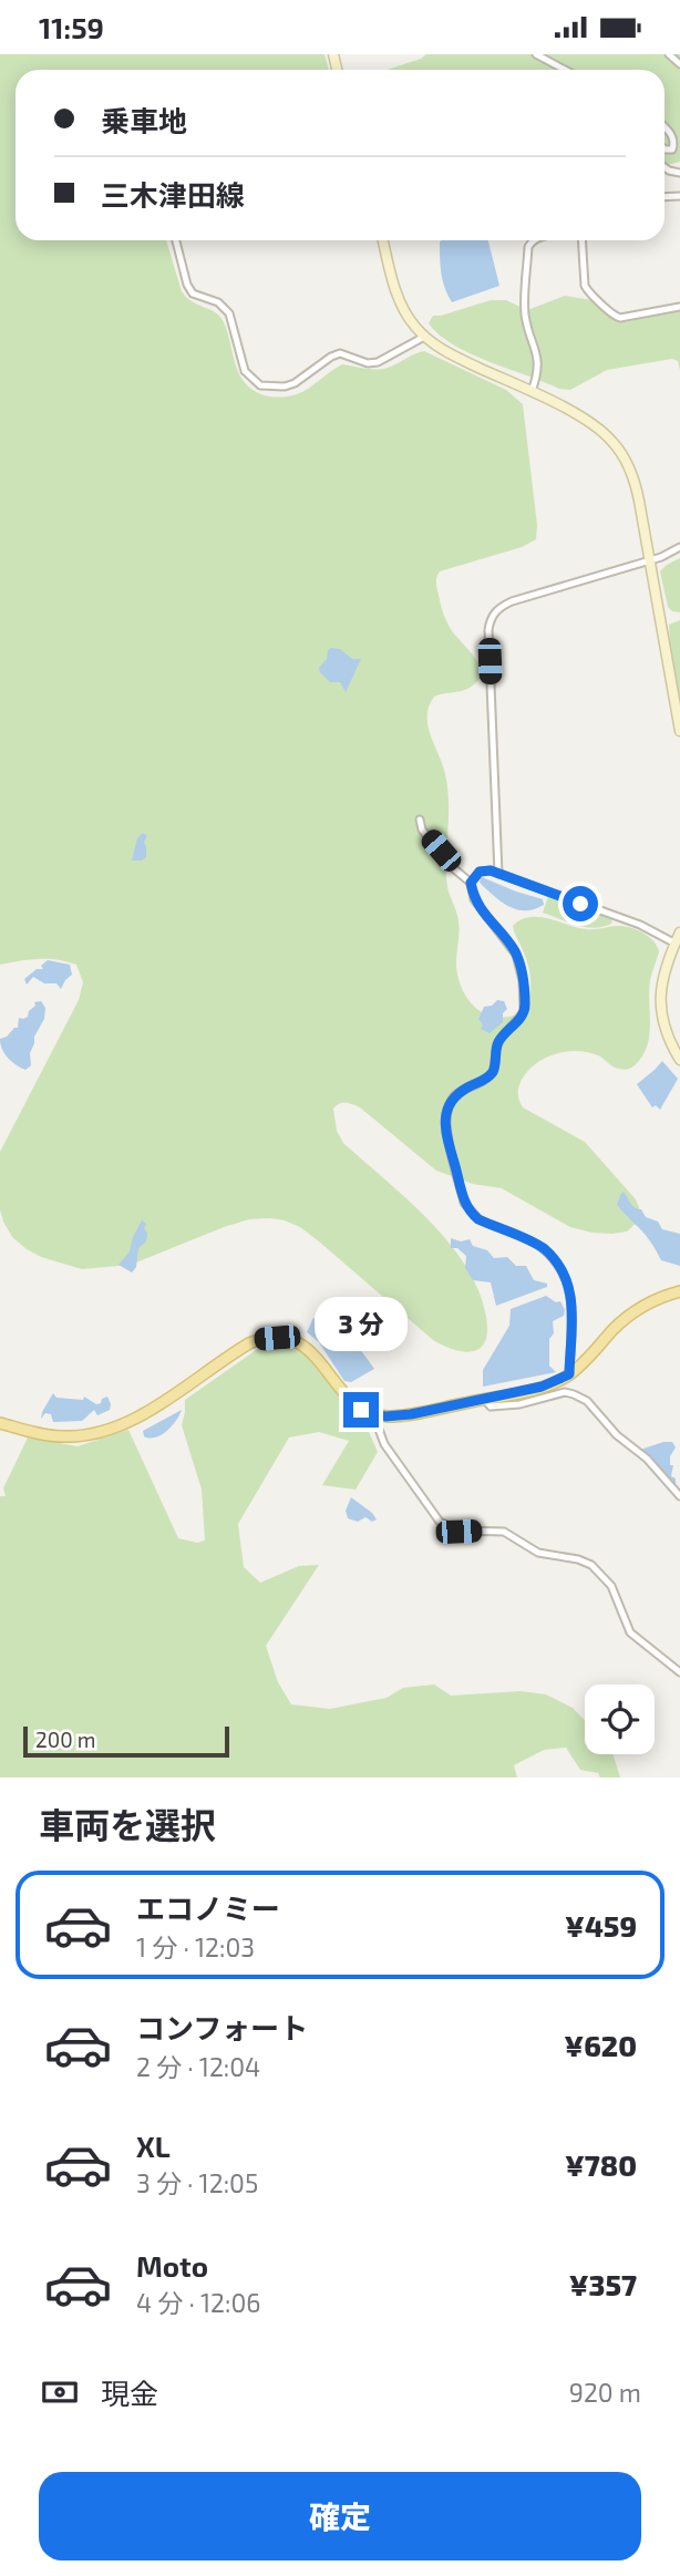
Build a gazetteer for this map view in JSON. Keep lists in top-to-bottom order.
{
  "scale_bar": "200 m",
  "page": {
    "status": "11:59",
    "banner": ["乗車地", "三木津田線"],
    "bubble": "3 分",
    "scale": "200 m",
    "heading": "車両を選択",
    "list": [
      {
        "name": "エコノミー",
        "note": "1 分 · 12:03",
        "value": "¥459"
      },
      {
        "name": "コンフォート",
        "note": "2 分 · 12:04",
        "value": "¥620"
      },
      {
        "name": "XL",
        "note": "3 分 · 12:05",
        "value": "¥780"
      },
      {
        "name": "Moto",
        "note": "4 分 · 12:06",
        "value": "¥357"
      }
    ],
    "pay": ["現金", "920 m"],
    "buttons": "確定"
  }
}
